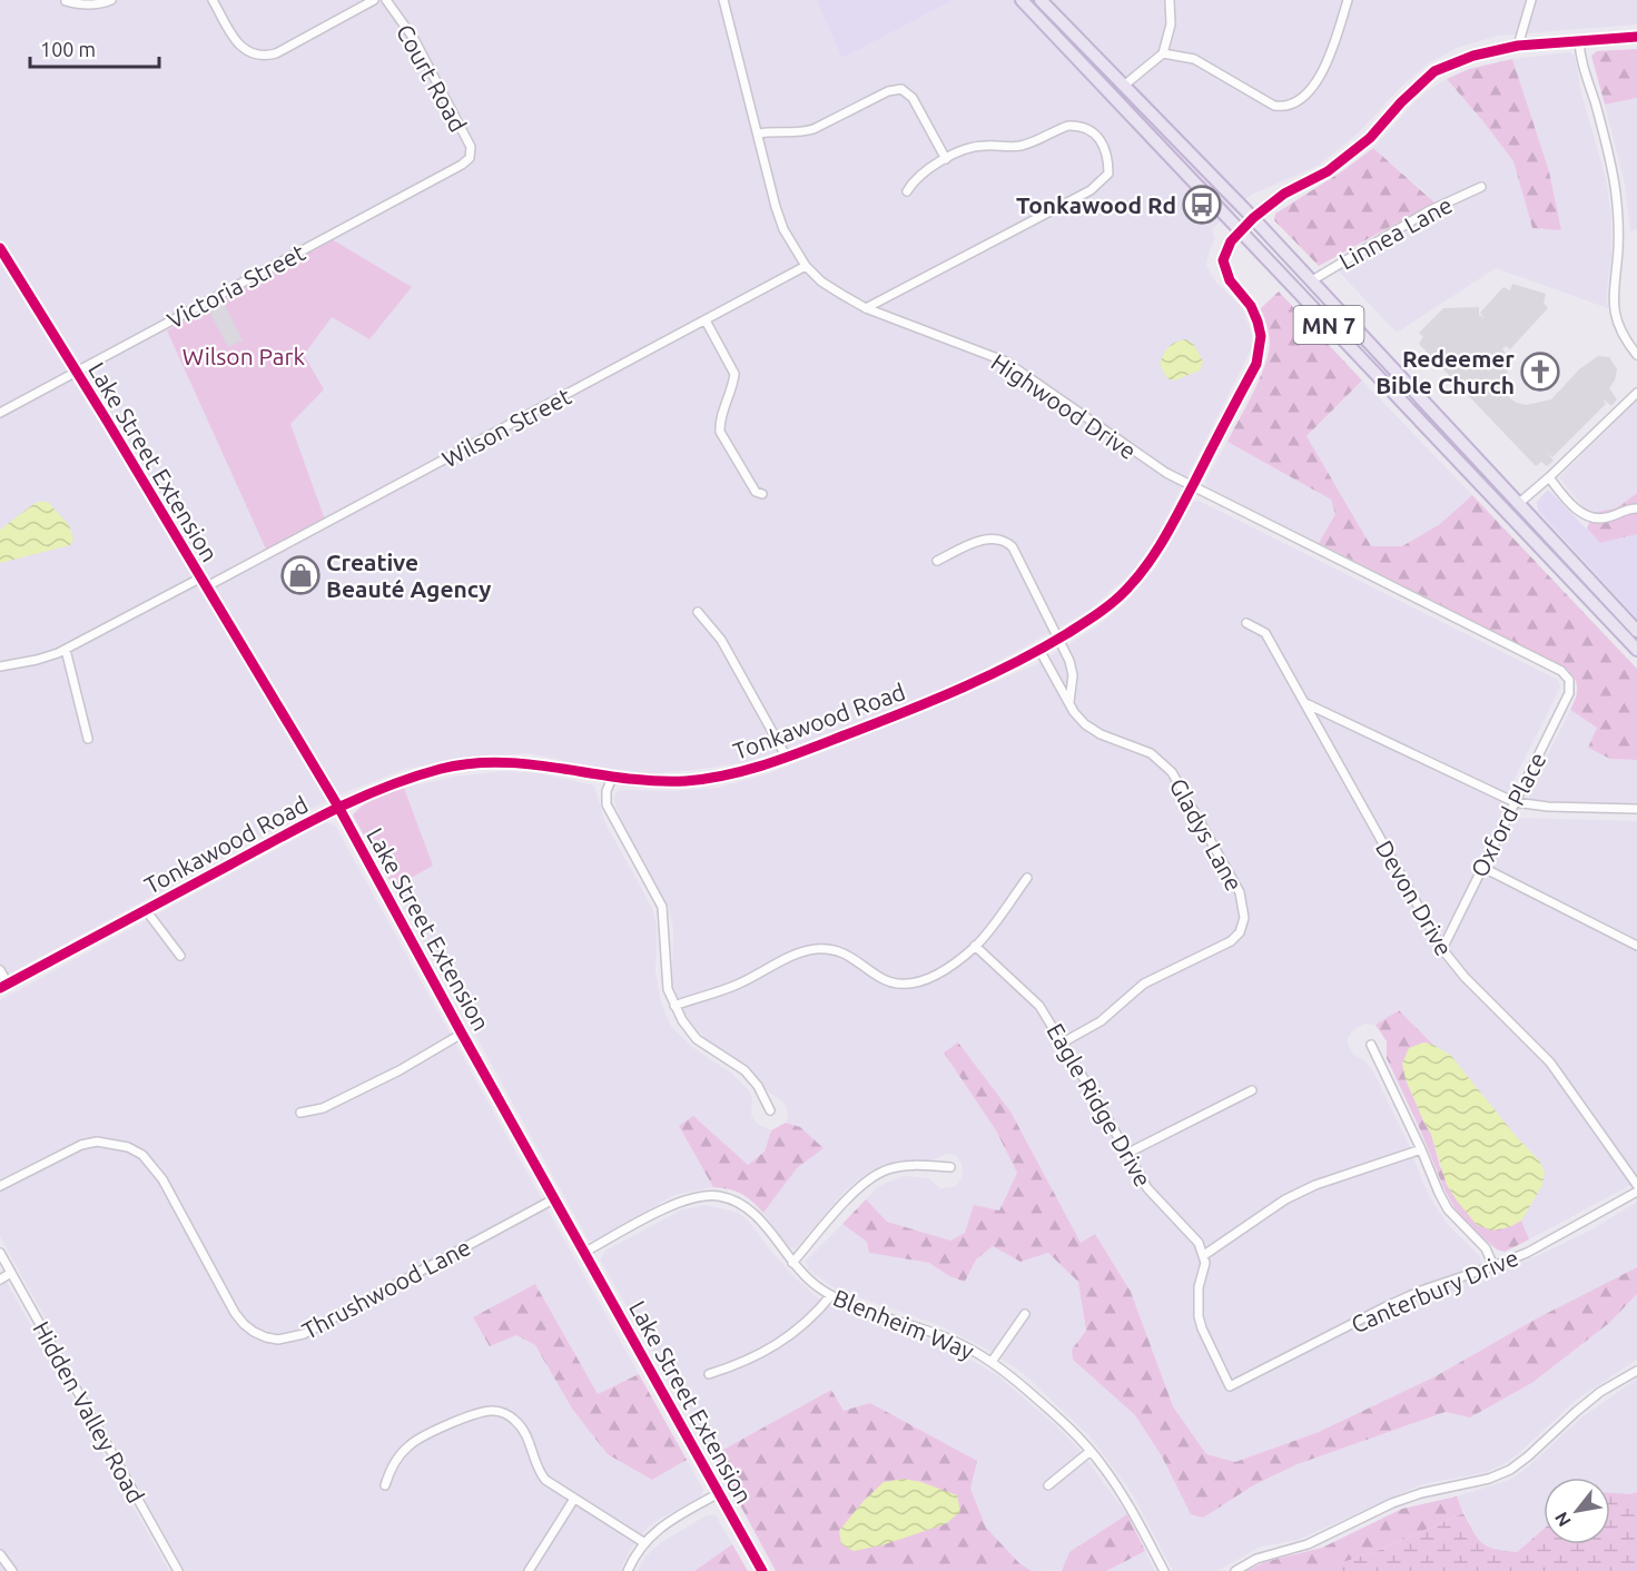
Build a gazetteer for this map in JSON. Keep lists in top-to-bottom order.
{
  "streets": {
    "main road": ["MN 7"],
    "street": [
      "Court Road",
      "Linnea Lane",
      "Victoria Street",
      "Highwood Drive",
      "Wilson Street",
      "Lake Street Extension",
      "Tonkawood Road",
      "Oxford Place",
      "Gladys Lane",
      "Devon Drive",
      "Eagle Ridge Drive",
      "Thrushwood Lane",
      "Canterbury Drive",
      "Blenheim Way",
      "Hidden Valley Road"
    ]
  },
  "crossings": [
    ["Court Road", "Victoria Street"],
    ["Linnea Lane", "MN 7"],
    ["Victoria Street", "Lake Street Extension"],
    ["MN 7", "Tonkawood Road"],
    ["Highwood Drive", "Wilson Street"],
    ["Highwood Drive", "Tonkawood Road"],
    ["Highwood Drive", "Oxford Place"],
    ["Wilson Street", "Lake Street Extension"],
    ["Lake Street Extension", "Tonkawood Road"],
    ["Lake Street Extension", "Thrushwood Lane"],
    ["Lake Street Extension", "Blenheim Way"],
    ["Tonkawood Road", "Gladys Lane"],
    ["Oxford Place", "Devon Drive"],
    ["Gladys Lane", "Eagle Ridge Drive"],
    ["Eagle Ridge Drive", "Canterbury Drive"]
  ],
  "parks": ["Wilson Park"],
  "places": {
    "bus stop": ["Tonkawood Rd"],
    "church": ["Redeemer Bible Church"],
    "shop": ["Creative Beauté Agency"]
  },
  "scale_bar": "100 m",
  "north": "bottom left"
}
